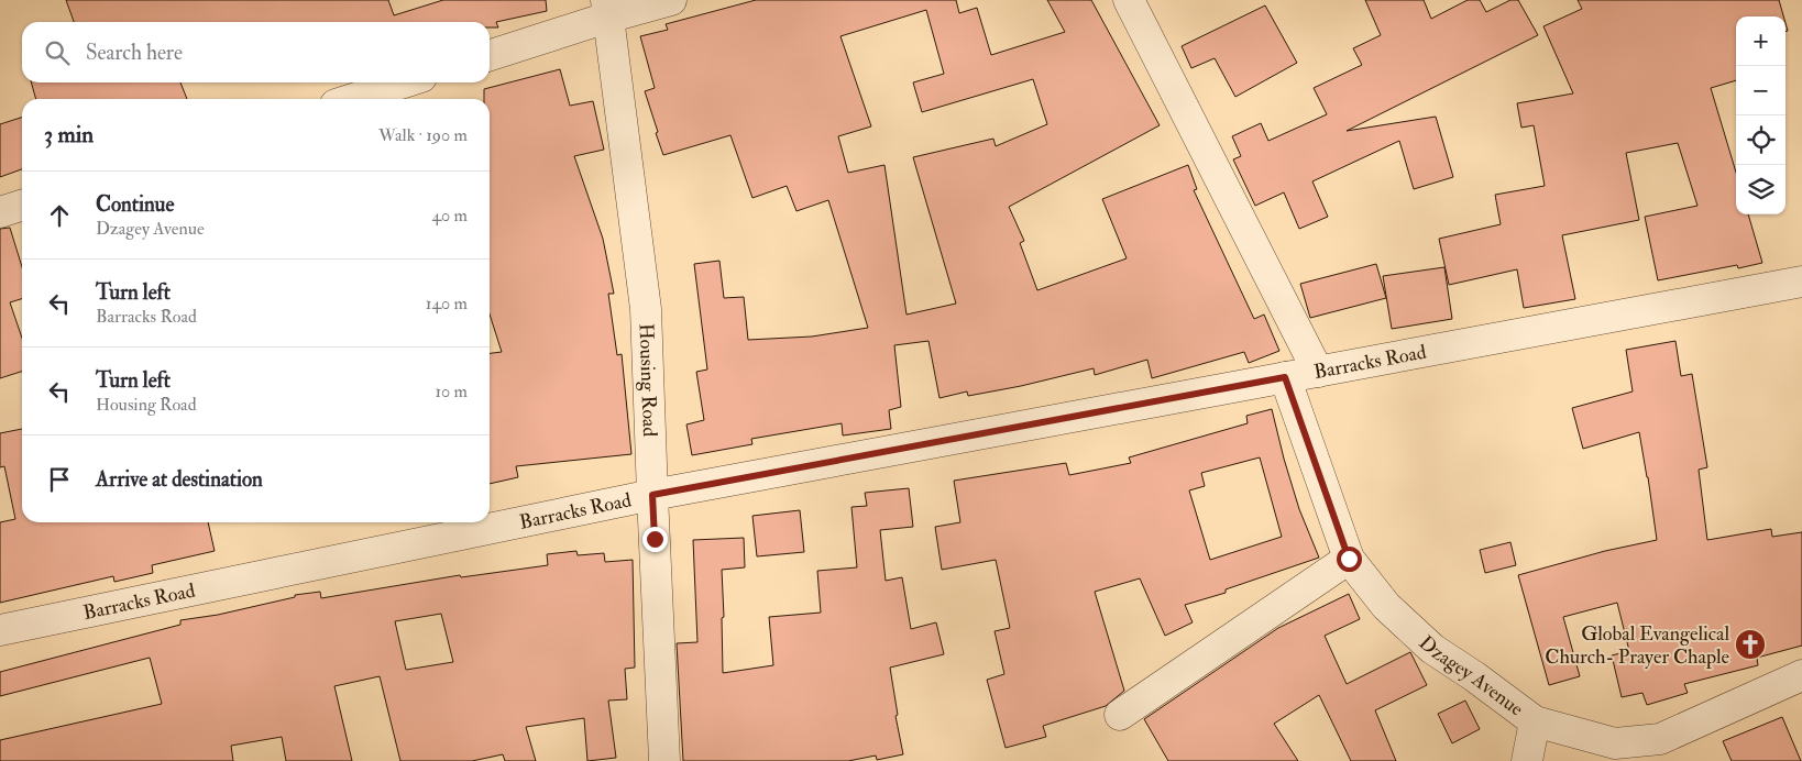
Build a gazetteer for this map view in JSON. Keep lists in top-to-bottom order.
{
  "streets": {
    "street": ["Barracks Road", "Housing Road", "Dzagey Avenue"]
  },
  "crossings": [
    ["Barracks Road", "Housing Road"],
    ["Barracks Road", "Dzagey Avenue"]
  ],
  "places": {
    "church": ["Global Evangelical Church- Prayer Chaple"]
  },
  "page": {
    "map_buttons": ["+", "−"],
    "search": "Search here",
    "heading": ["3 min", "Walk · 190 m"],
    "list": [
      ["Continue", "Dzagey Avenue", "40 m"],
      ["Turn left", "Barracks Road", "140 m"],
      ["Turn left", "Housing Road", "10 m"],
      "Arrive at destination"
    ]
  }
}
